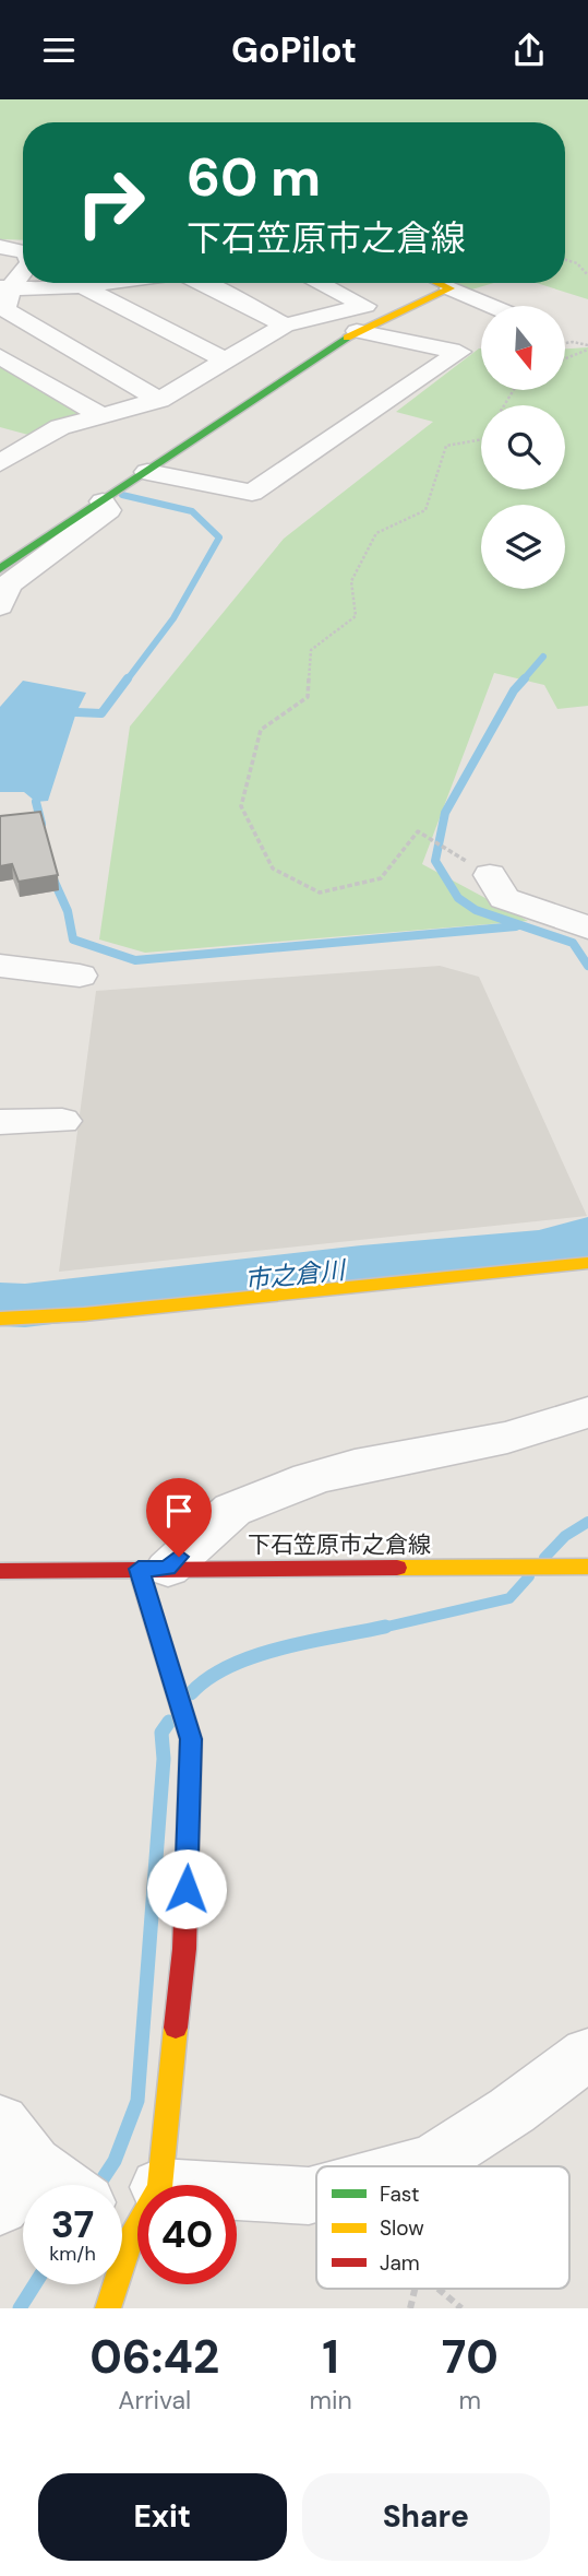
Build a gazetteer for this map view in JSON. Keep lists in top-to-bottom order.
{
  "streets": {
    "street": ["下石笠原市之倉線"]
  },
  "water": ["市之倉川"],
  "legend": ["Fast", "Slow", "Jam"],
  "north": "bottom",
  "page": {
    "header": "GoPilot",
    "turn": ["60 m", "下石笠原市之倉線"],
    "speed": "37 km/h",
    "limit": "40",
    "eta": [
      "06:42",
      "Arrival",
      "1",
      "min",
      "70",
      "m"
    ],
    "buttons": ["Exit", "Share"]
  }
}
